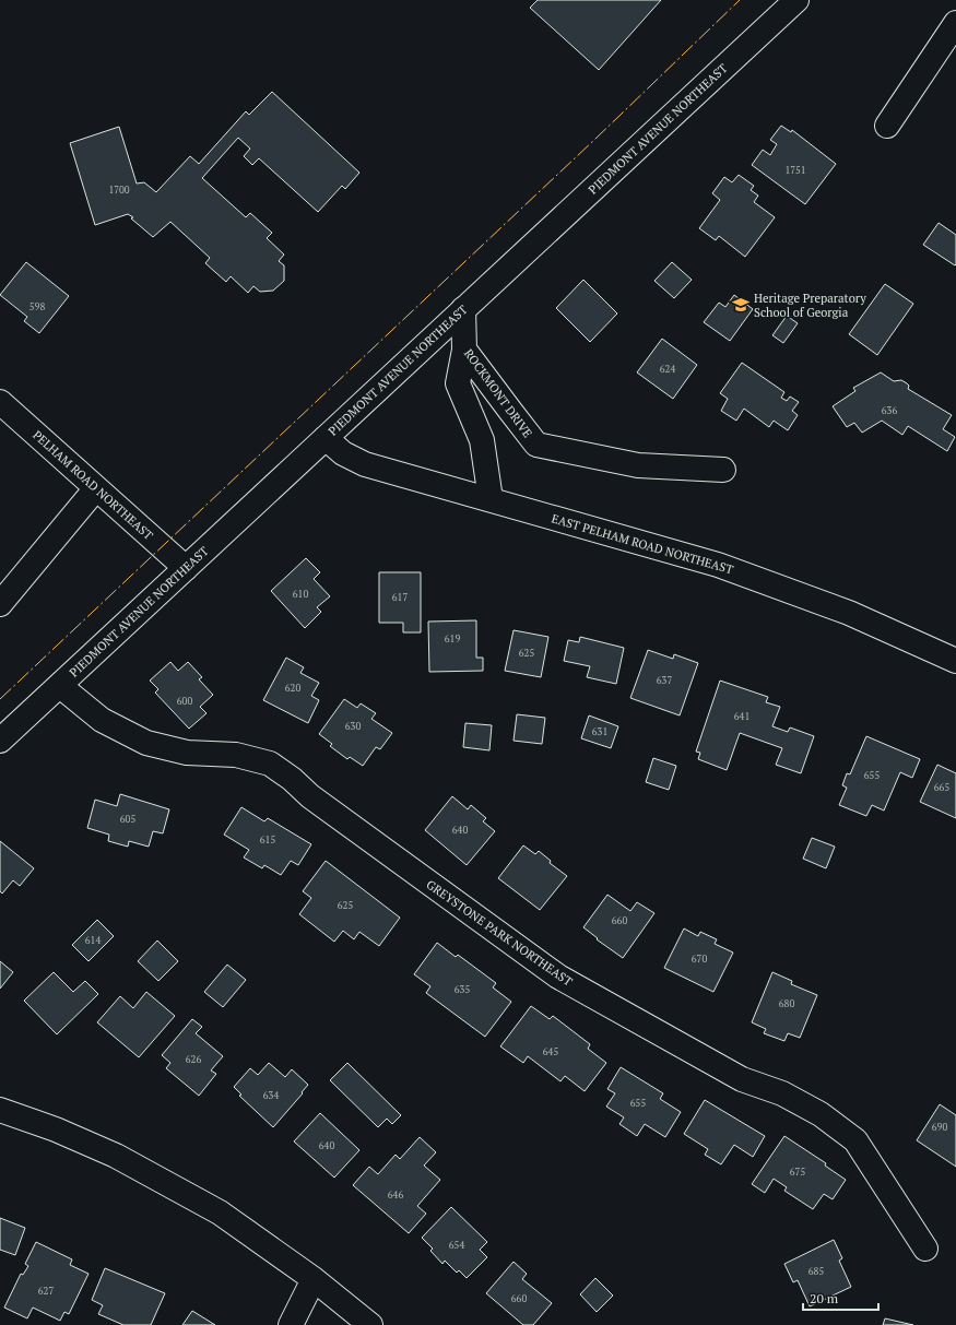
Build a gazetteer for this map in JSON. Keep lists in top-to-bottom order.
{
  "streets": {
    "street": [
      "PIEDMONT AVENUE NORTHEAST",
      "ROCKMONT DRIVE",
      "PELHAM ROAD NORTHEAST",
      "EAST PELHAM ROAD NORTHEAST",
      "GREYSTONE PARK NORTHEAST"
    ]
  },
  "crossings": [
    ["PIEDMONT AVENUE NORTHEAST", "ROCKMONT DRIVE"],
    ["PIEDMONT AVENUE NORTHEAST", "PELHAM ROAD NORTHEAST"],
    ["PIEDMONT AVENUE NORTHEAST", "EAST PELHAM ROAD NORTHEAST"],
    ["PIEDMONT AVENUE NORTHEAST", "GREYSTONE PARK NORTHEAST"]
  ],
  "places": {
    "school or university": ["Heritage Preparatory School of Georgia"]
  },
  "house_numbers": [
    "1751",
    "1700",
    "598",
    "624",
    "636",
    "610",
    "617",
    "619",
    "625",
    "637",
    "620",
    "600",
    "641",
    "630",
    "631",
    "655",
    "665",
    "605",
    "640",
    "615",
    "625",
    "660",
    "614",
    "670",
    "635",
    "680",
    "645",
    "626",
    "634",
    "655",
    "690",
    "640",
    "675",
    "646",
    "654",
    "685",
    "627",
    "660"
  ],
  "scale_bar": "20 m"
}
